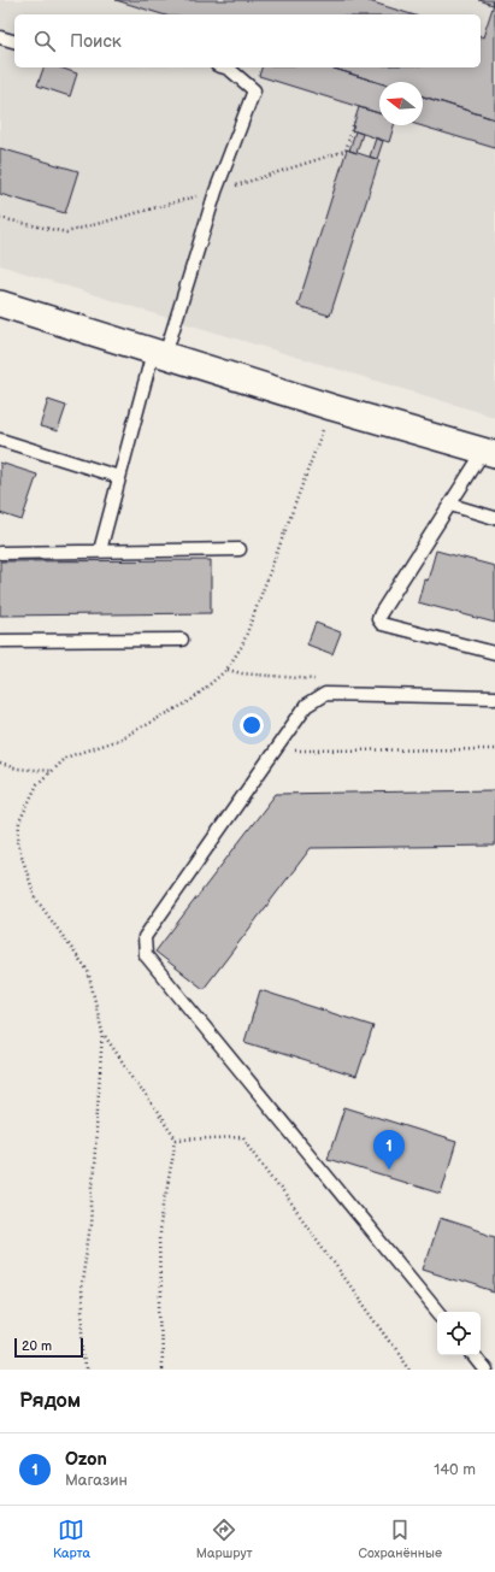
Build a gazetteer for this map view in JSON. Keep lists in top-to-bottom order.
{
  "scale_bar": "20 m",
  "north": "left",
  "page": {
    "search": "Поиск",
    "pins": "1",
    "scale": "20 m",
    "heading": "Рядом",
    "list": [
      {
        "mark": "1",
        "name": "Ozon",
        "note": "Магазин",
        "value": "140 m"
      }
    ],
    "nav": ["Карта", "Маршрут", "Сохранённые"]
  }
}
